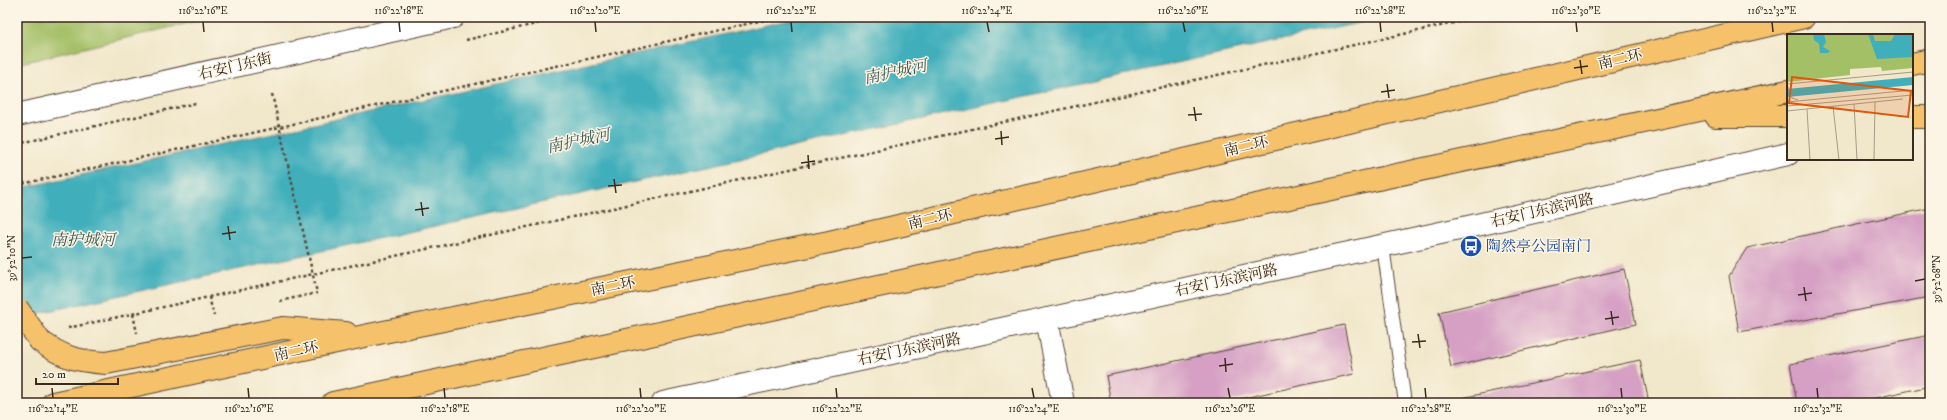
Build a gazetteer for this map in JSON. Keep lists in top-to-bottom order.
{
  "streets": {
    "highway": ["南二环"],
    "street": ["右安门东街", "右安门东滨河路"]
  },
  "water": ["南护城河"],
  "places": {
    "bus stop": ["陶然亭公园南门"]
  },
  "scale_bar": "20 m",
  "coordinates": [
    "116°22'16\"E",
    "116°22'18\"E",
    "116°22'20\"E",
    "116°22'22\"E",
    "116°22'24\"E",
    "116°22'26\"E",
    "116°22'28\"E",
    "116°22'30\"E",
    "116°22'32\"E",
    "39°52'10\"N",
    "39°52'08\"N",
    "116°22'14\"E"
  ]
}
